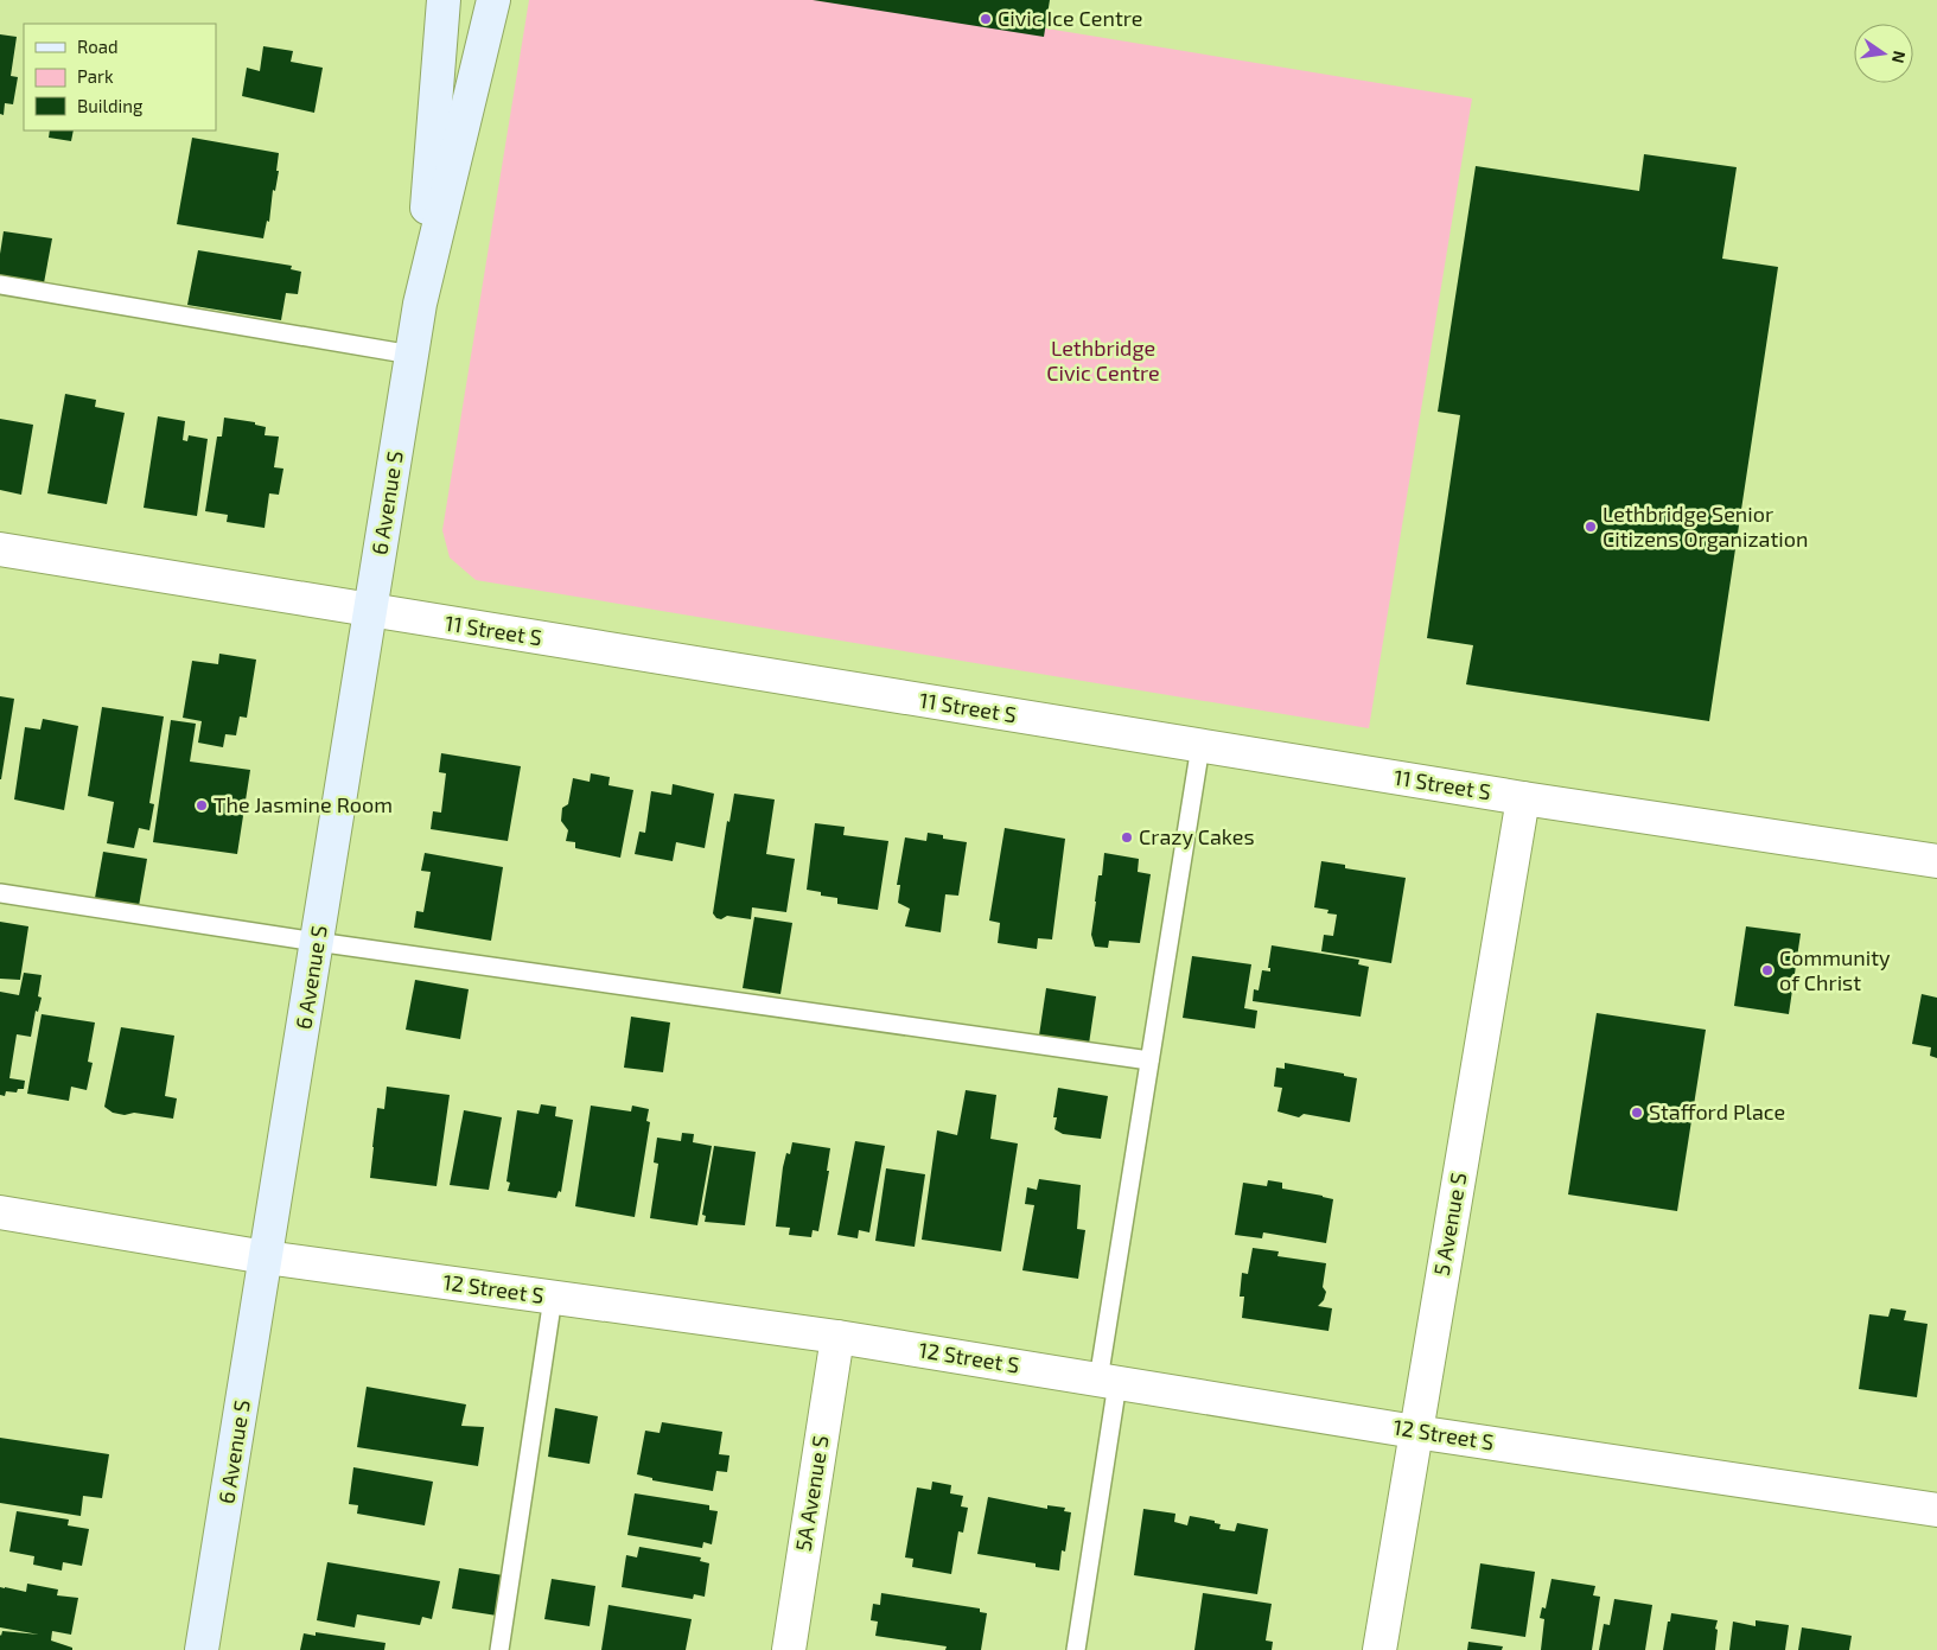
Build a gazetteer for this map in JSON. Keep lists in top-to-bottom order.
{
  "streets": {
    "main road": ["6 Avenue S"],
    "street": [
      "11 Street S",
      "5 Avenue S",
      "12 Street S",
      "5A Avenue S"
    ]
  },
  "crossings": [
    ["6 Avenue S", "11 Street S"],
    ["6 Avenue S", "12 Street S"],
    ["11 Street S", "5 Avenue S"],
    ["5 Avenue S", "12 Street S"],
    ["12 Street S", "5A Avenue S"]
  ],
  "parks": ["Lethbridge Civic Centre"],
  "places": [
    "Civic Ice Centre",
    "Lethbridge Senior Citizens Organization",
    "The Jasmine Room",
    "Crazy Cakes",
    "Community of Christ",
    "Stafford Place"
  ],
  "legend": ["Road", "Park", "Building"],
  "north": "right"
}
